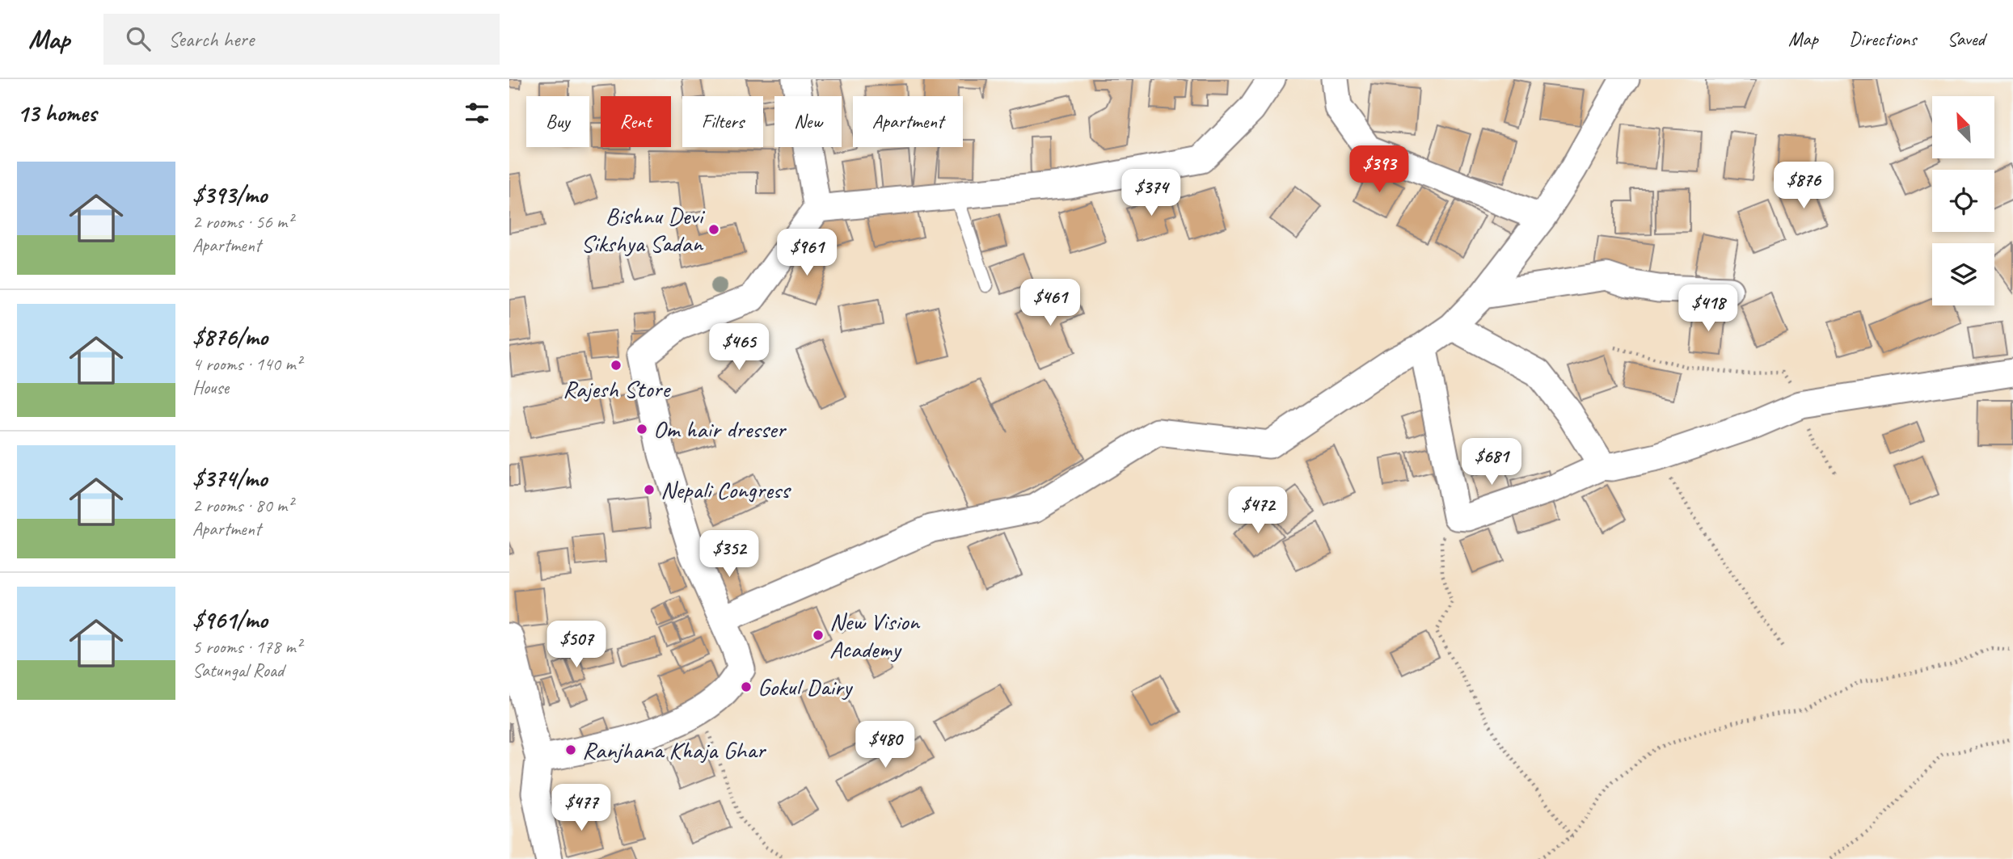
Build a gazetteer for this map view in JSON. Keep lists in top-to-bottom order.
{
  "places": [
    "Bishnu Devi Sikshya Sadan",
    "Rajesh Store",
    "Om hair dresser",
    "Nepali Congress",
    "New Vision Academy",
    "Gokul Dairy",
    "Ranjhana Khaja Ghar"
  ],
  "north": "top left",
  "page": {
    "header": "Map",
    "search": "Search here",
    "nav": ["Map", "Directions", "Saved"],
    "heading": "13 homes",
    "chip": [
      "Buy",
      "Rent",
      "Filters",
      "New",
      "Apartment"
    ],
    "price": [
      "$393",
      "$876",
      "$374",
      "$961",
      "$461",
      "$418",
      "$465",
      "$681",
      "$472",
      "$352",
      "$507",
      "$480",
      "$477"
    ],
    "list": [
      {
        "name": "$393/mo",
        "note": "2 rooms · 56 m² · Apartment"
      },
      {
        "name": "$876/mo",
        "note": "4 rooms · 140 m² · House"
      },
      {
        "name": "$374/mo",
        "note": "2 rooms · 80 m² · Apartment"
      },
      {
        "name": "$961/mo",
        "note": "5 rooms · 178 m² · Satungal Road"
      }
    ]
  }
}
